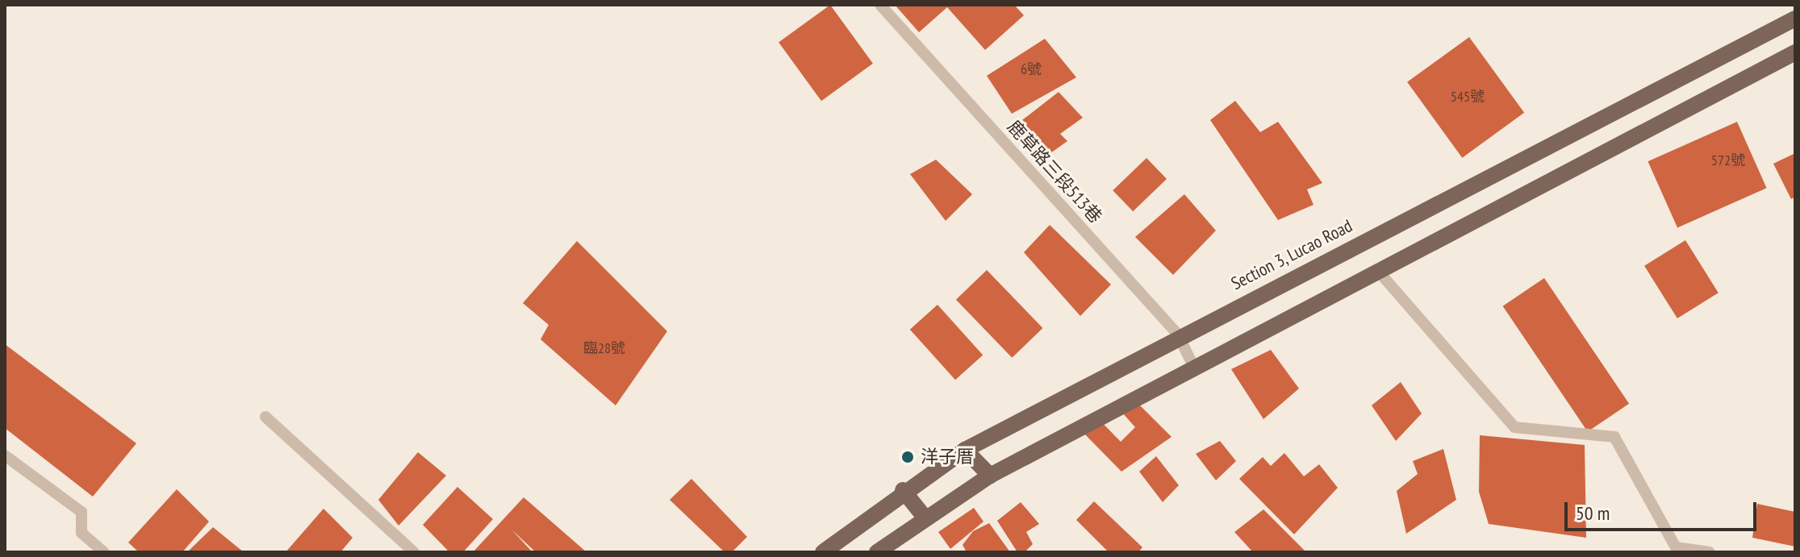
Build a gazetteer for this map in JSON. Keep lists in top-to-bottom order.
{
  "streets": {
    "main road": ["Section 3, Lucao Road"],
    "lane": ["鹿草路三段513巷"]
  },
  "crossings": [
    ["鹿草路三段513巷", "Section 3, Lucao Road"]
  ],
  "places": ["洋子厝"],
  "house_numbers": [
    "6號",
    "545號",
    "572號",
    "臨28號"
  ],
  "scale_bar": "50 m"
}
